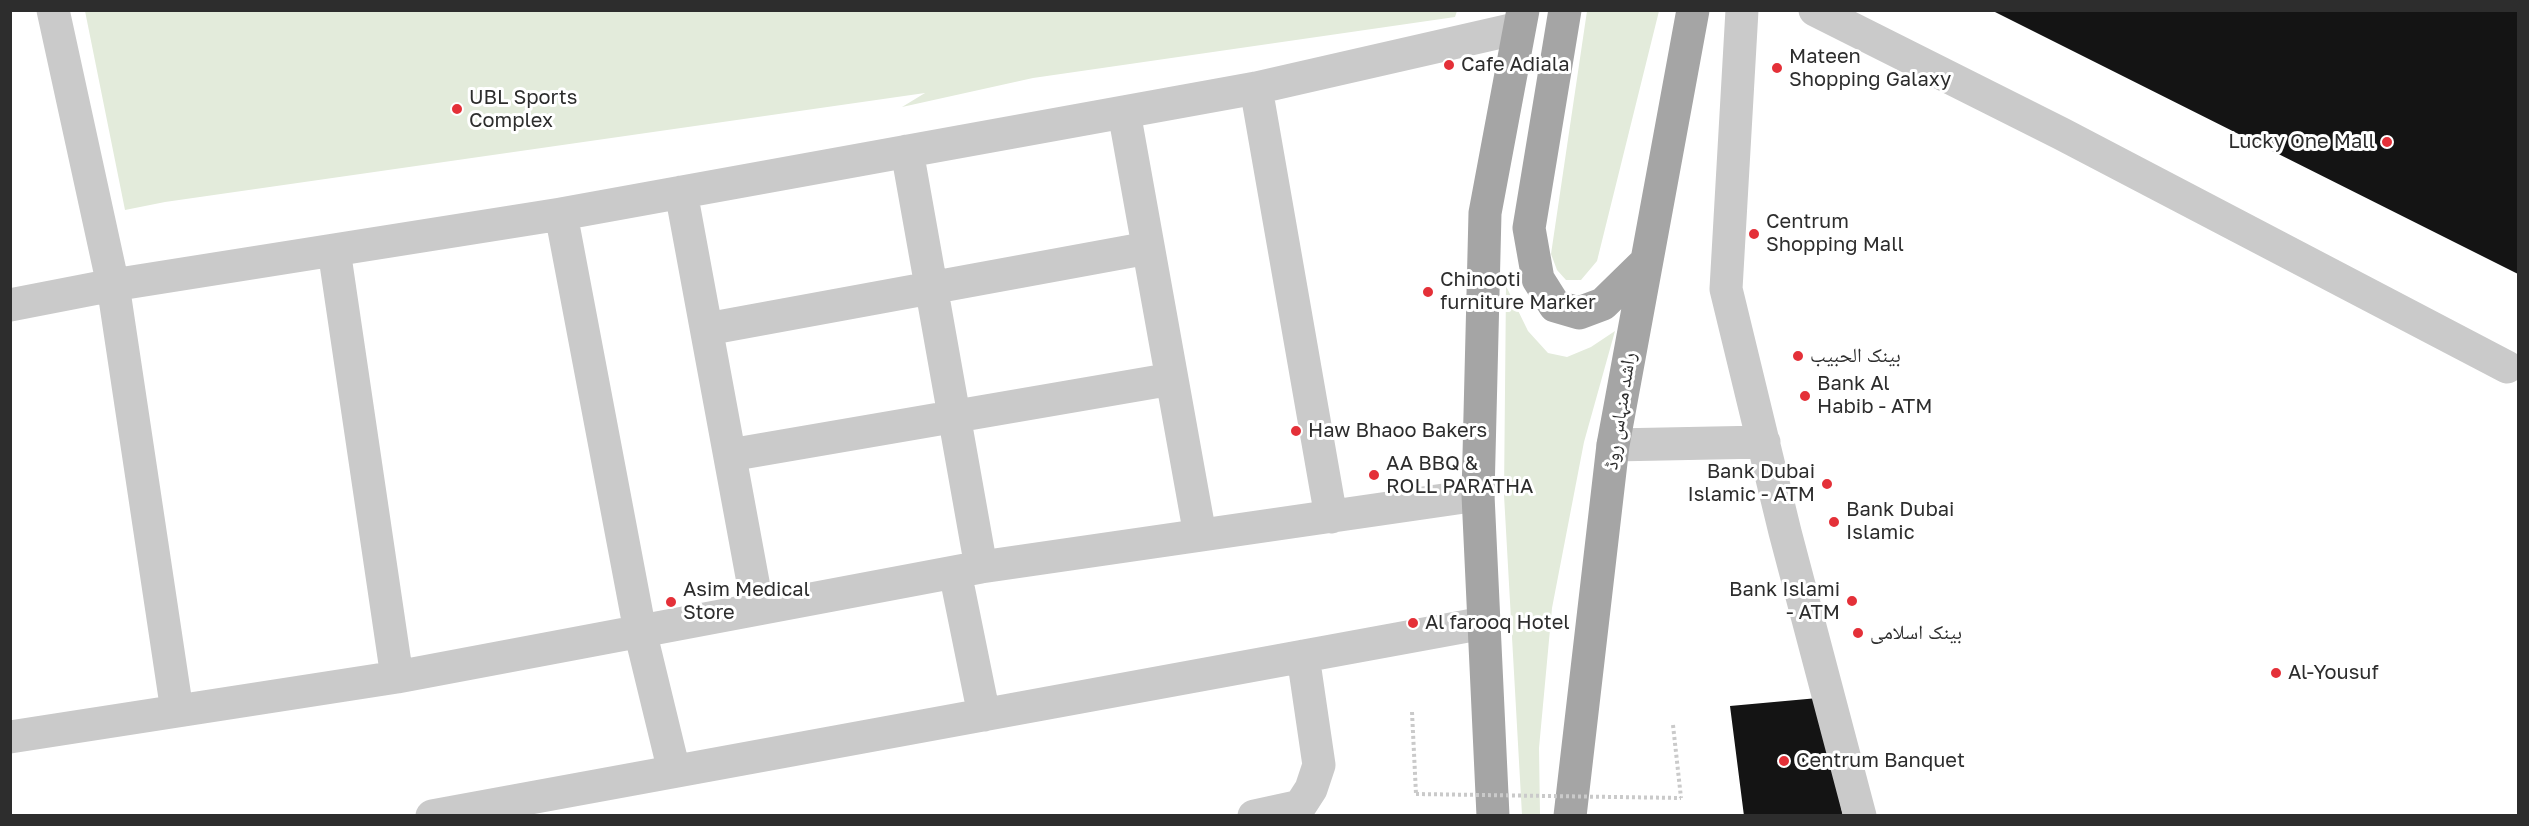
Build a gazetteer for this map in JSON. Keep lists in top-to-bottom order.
{
  "streets": {
    "main road": ["راشد منہاس روڈ"]
  },
  "places": [
    "Cafe Adiala",
    "Mateen Shopping Galaxy",
    "UBL Sports Complex",
    "Lucky One Mall",
    "Centrum Shopping Mall",
    "Chinooti furniture Marker",
    "بينک الحبيب",
    "Bank Al Habib - ATM",
    "Haw Bhaoo Bakers",
    "AA BBQ & ROLL PARATHA",
    "Bank Dubai Islamic - ATM",
    "Bank Dubai Islamic",
    "Bank Islami - ATM",
    "Asim Medical Store",
    "Al farooq Hotel",
    "بینک اسلامی",
    "Al-Yousuf",
    "Centrum Banquet"
  ]
}
